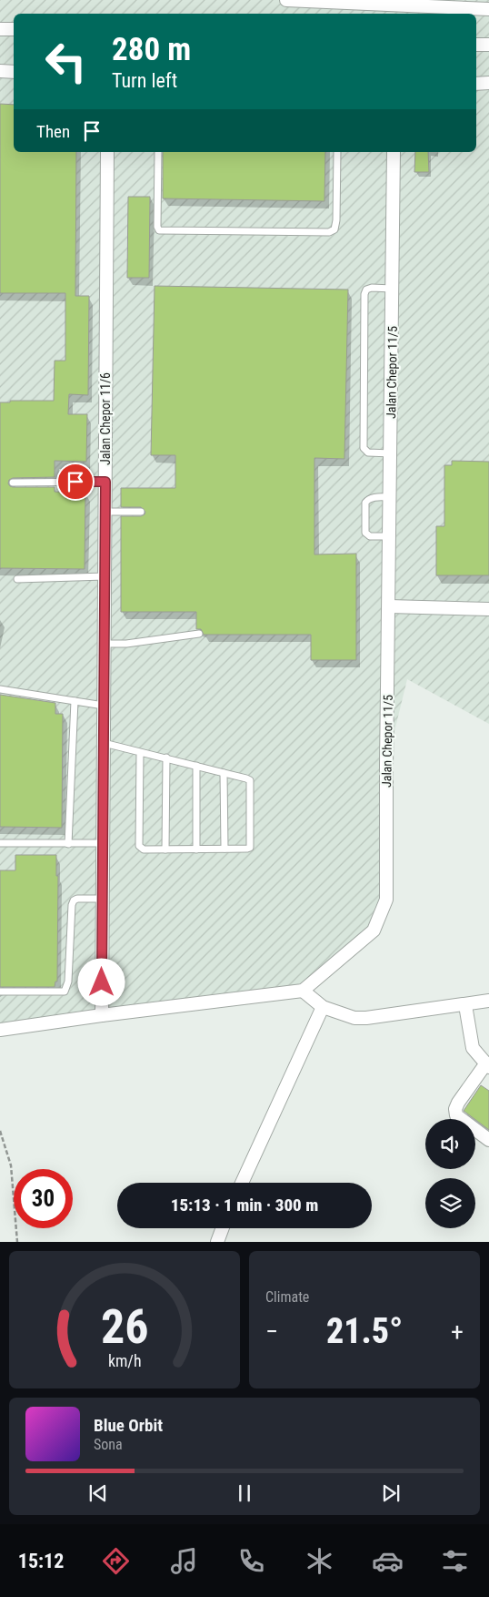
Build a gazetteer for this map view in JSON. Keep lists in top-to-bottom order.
{
  "streets": {
    "street": ["Jalan Chepor 11/5", "Jalan Chepor 11/6"]
  },
  "page": {
    "turn": ["280 m", "Turn left"],
    "then": "Then",
    "limit": "30",
    "trip": "15:13 · 1 min · 300 m",
    "tile": "Climate",
    "heat": ["−", "21.5°", "+"],
    "song": ["Blue Orbit", "Sona"],
    "tabs": "15:12",
    "gauge": ["26", "km/h"]
  }
}
